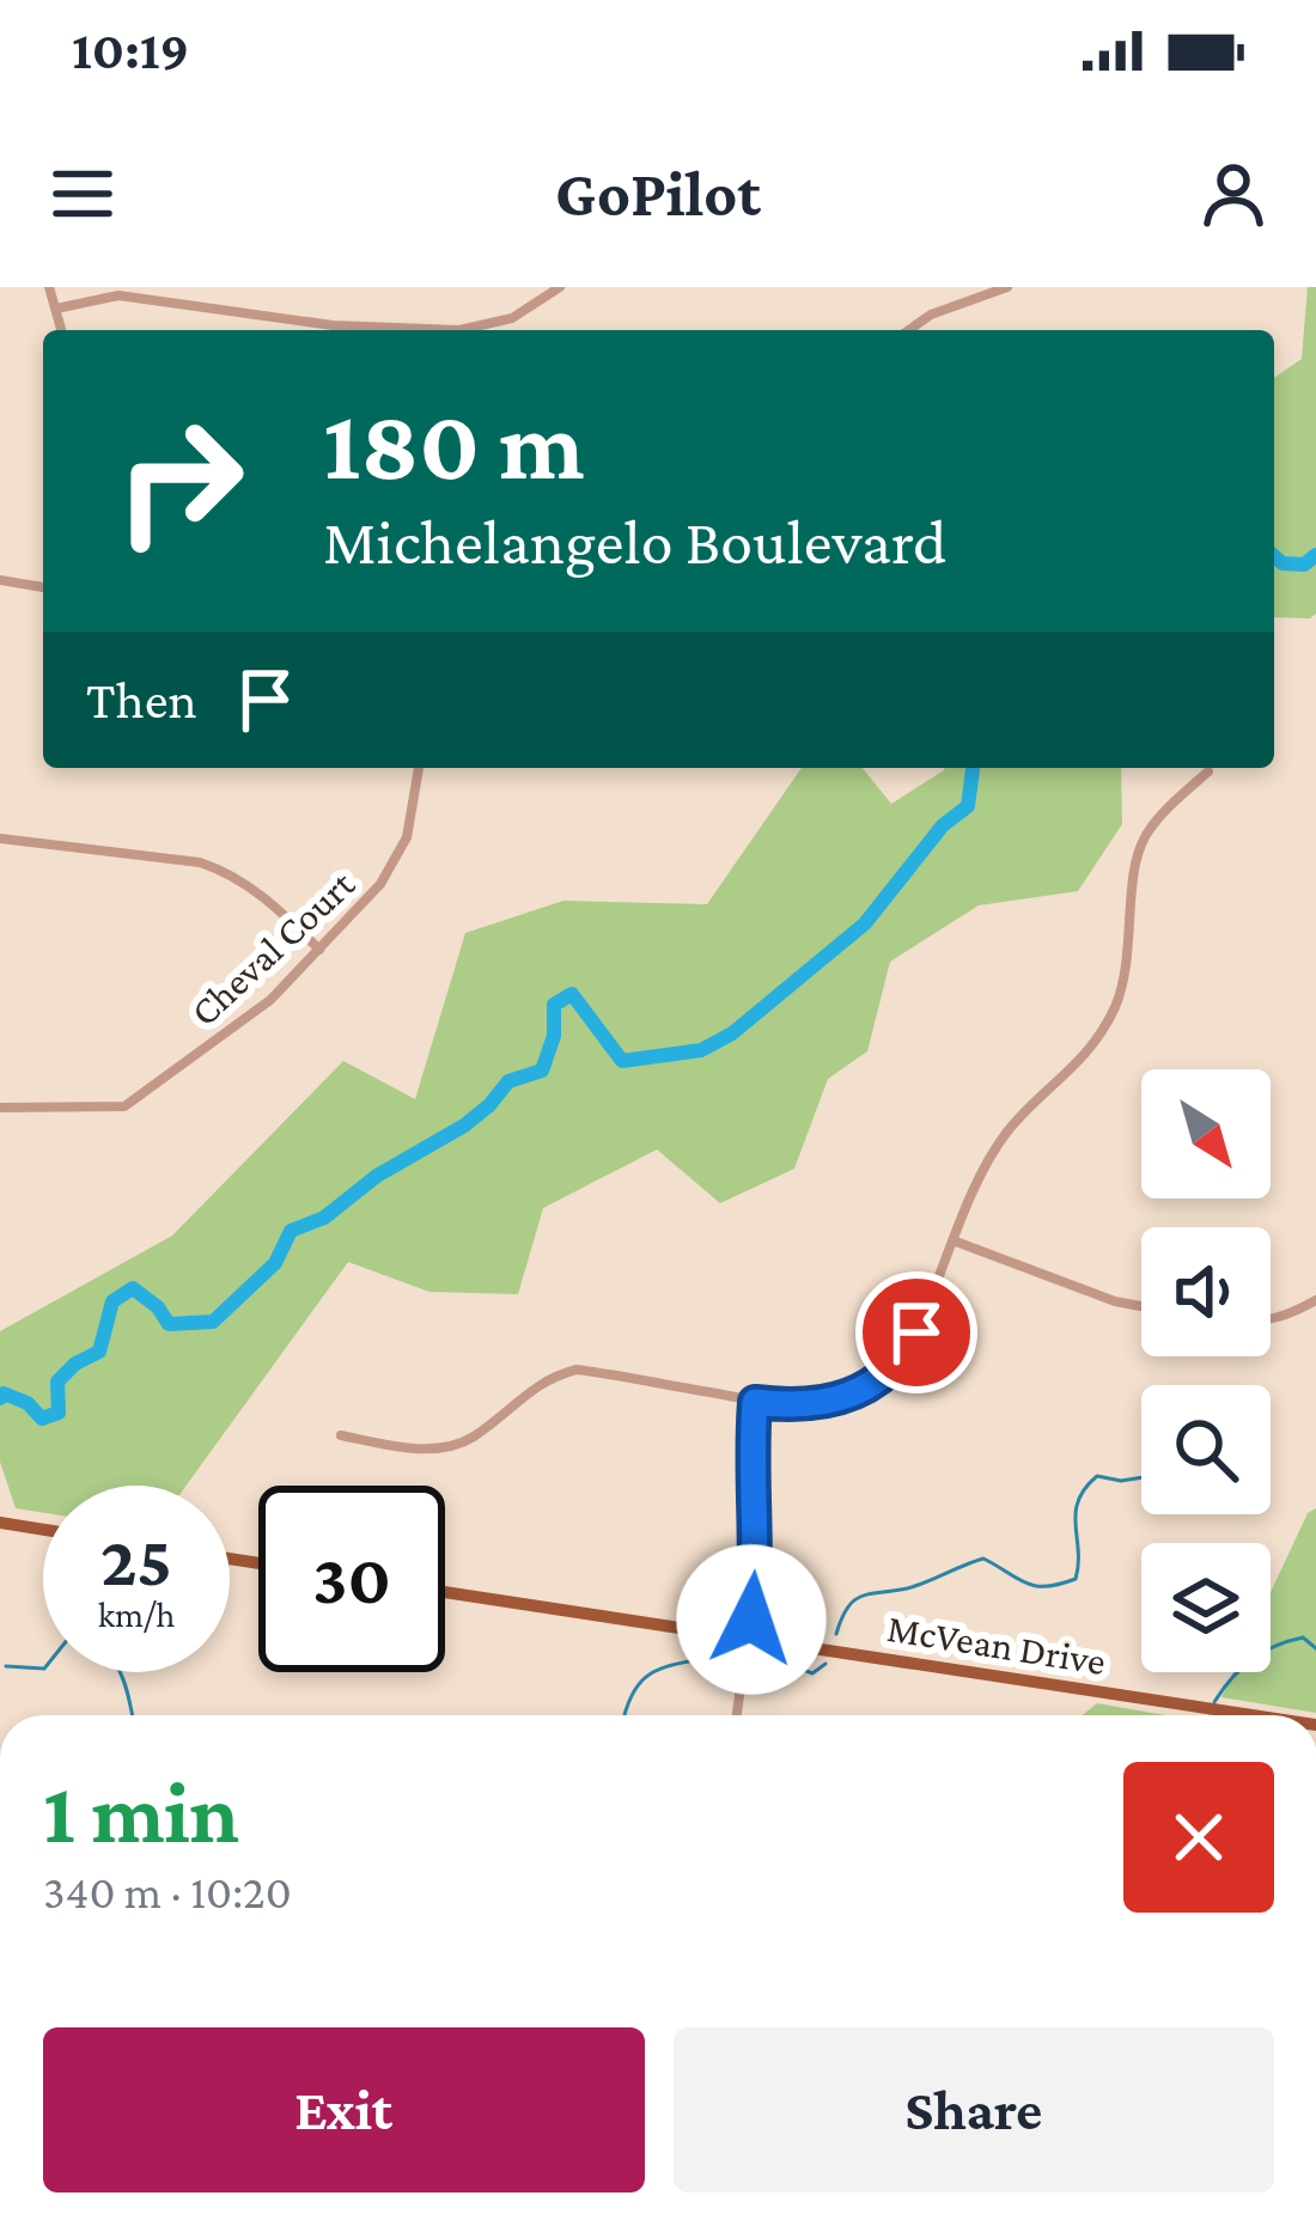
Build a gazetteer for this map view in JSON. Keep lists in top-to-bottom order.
{
  "streets": {
    "main road": ["McVean Drive"],
    "street": ["Cheval Court"]
  },
  "north": "bottom right",
  "page": {
    "status": "10:19",
    "header": "GoPilot",
    "turn": ["180 m", "Michelangelo Boulevard"],
    "then": "Then",
    "speed": "25 km/h",
    "limit": "30",
    "heading": ["1 min", "340 m · 10:20"],
    "buttons": ["Exit", "Share"]
  }
}
